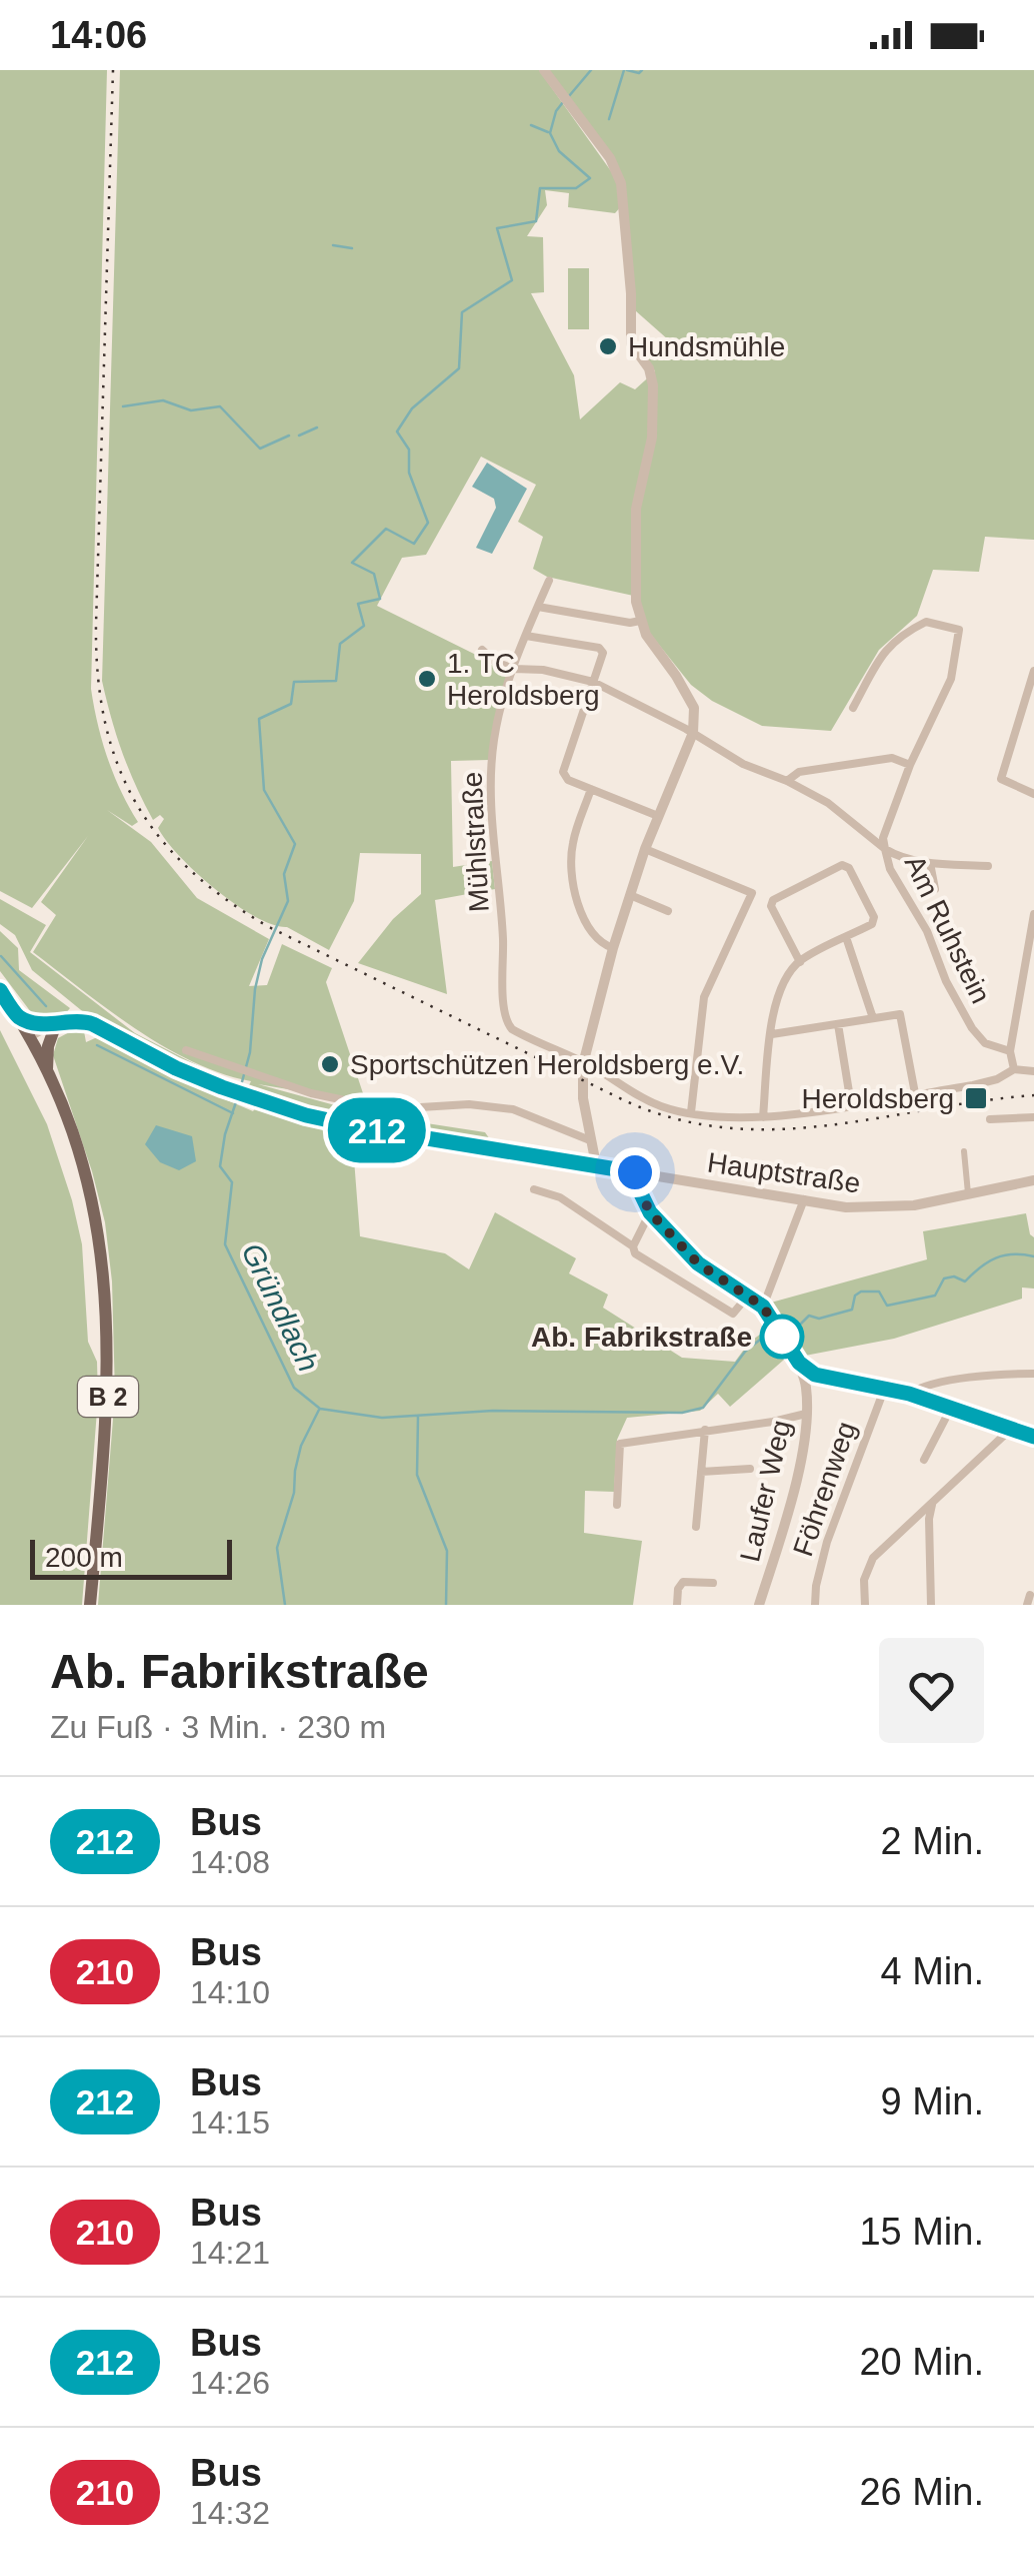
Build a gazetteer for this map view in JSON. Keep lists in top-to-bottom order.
{
  "streets": {
    "main road": ["B 2"],
    "street": [
      "Mühlstraße",
      "Am Ruhstein",
      "Hauptstraße",
      "Föhrenweg",
      "Laufer Weg"
    ]
  },
  "crossings": [
    ["Mühlstraße", "Am Ruhstein"],
    ["Hauptstraße", "B 2"]
  ],
  "water": ["Gründlach"],
  "places": {
    "other": [
      "Hundsmühle",
      "1. TC Heroldsberg",
      "Sportschützen Heroldsberg e.V.",
      "Ab. Fabrikstraße"
    ],
    "transit": ["Heroldsberg"]
  },
  "lines": ["bus line 212"],
  "scale_bar": "200 m",
  "page": {
    "status": "14:06",
    "on_map": "212",
    "scale": "200 m",
    "heading": ["Ab. Fabrikstraße", "Zu Fuß · 3 Min. · 230 m"],
    "list": [
      {
        "mark": "212",
        "name": "Bus",
        "note": "14:08",
        "value": "2 Min."
      },
      {
        "mark": "210",
        "name": "Bus",
        "note": "14:10",
        "value": "4 Min."
      },
      {
        "mark": "212",
        "name": "Bus",
        "note": "14:15",
        "value": "9 Min."
      },
      {
        "mark": "210",
        "name": "Bus",
        "note": "14:21",
        "value": "15 Min."
      },
      {
        "mark": "212",
        "name": "Bus",
        "note": "14:26",
        "value": "20 Min."
      },
      {
        "mark": "210",
        "name": "Bus",
        "note": "14:32",
        "value": "26 Min."
      }
    ]
  }
}
